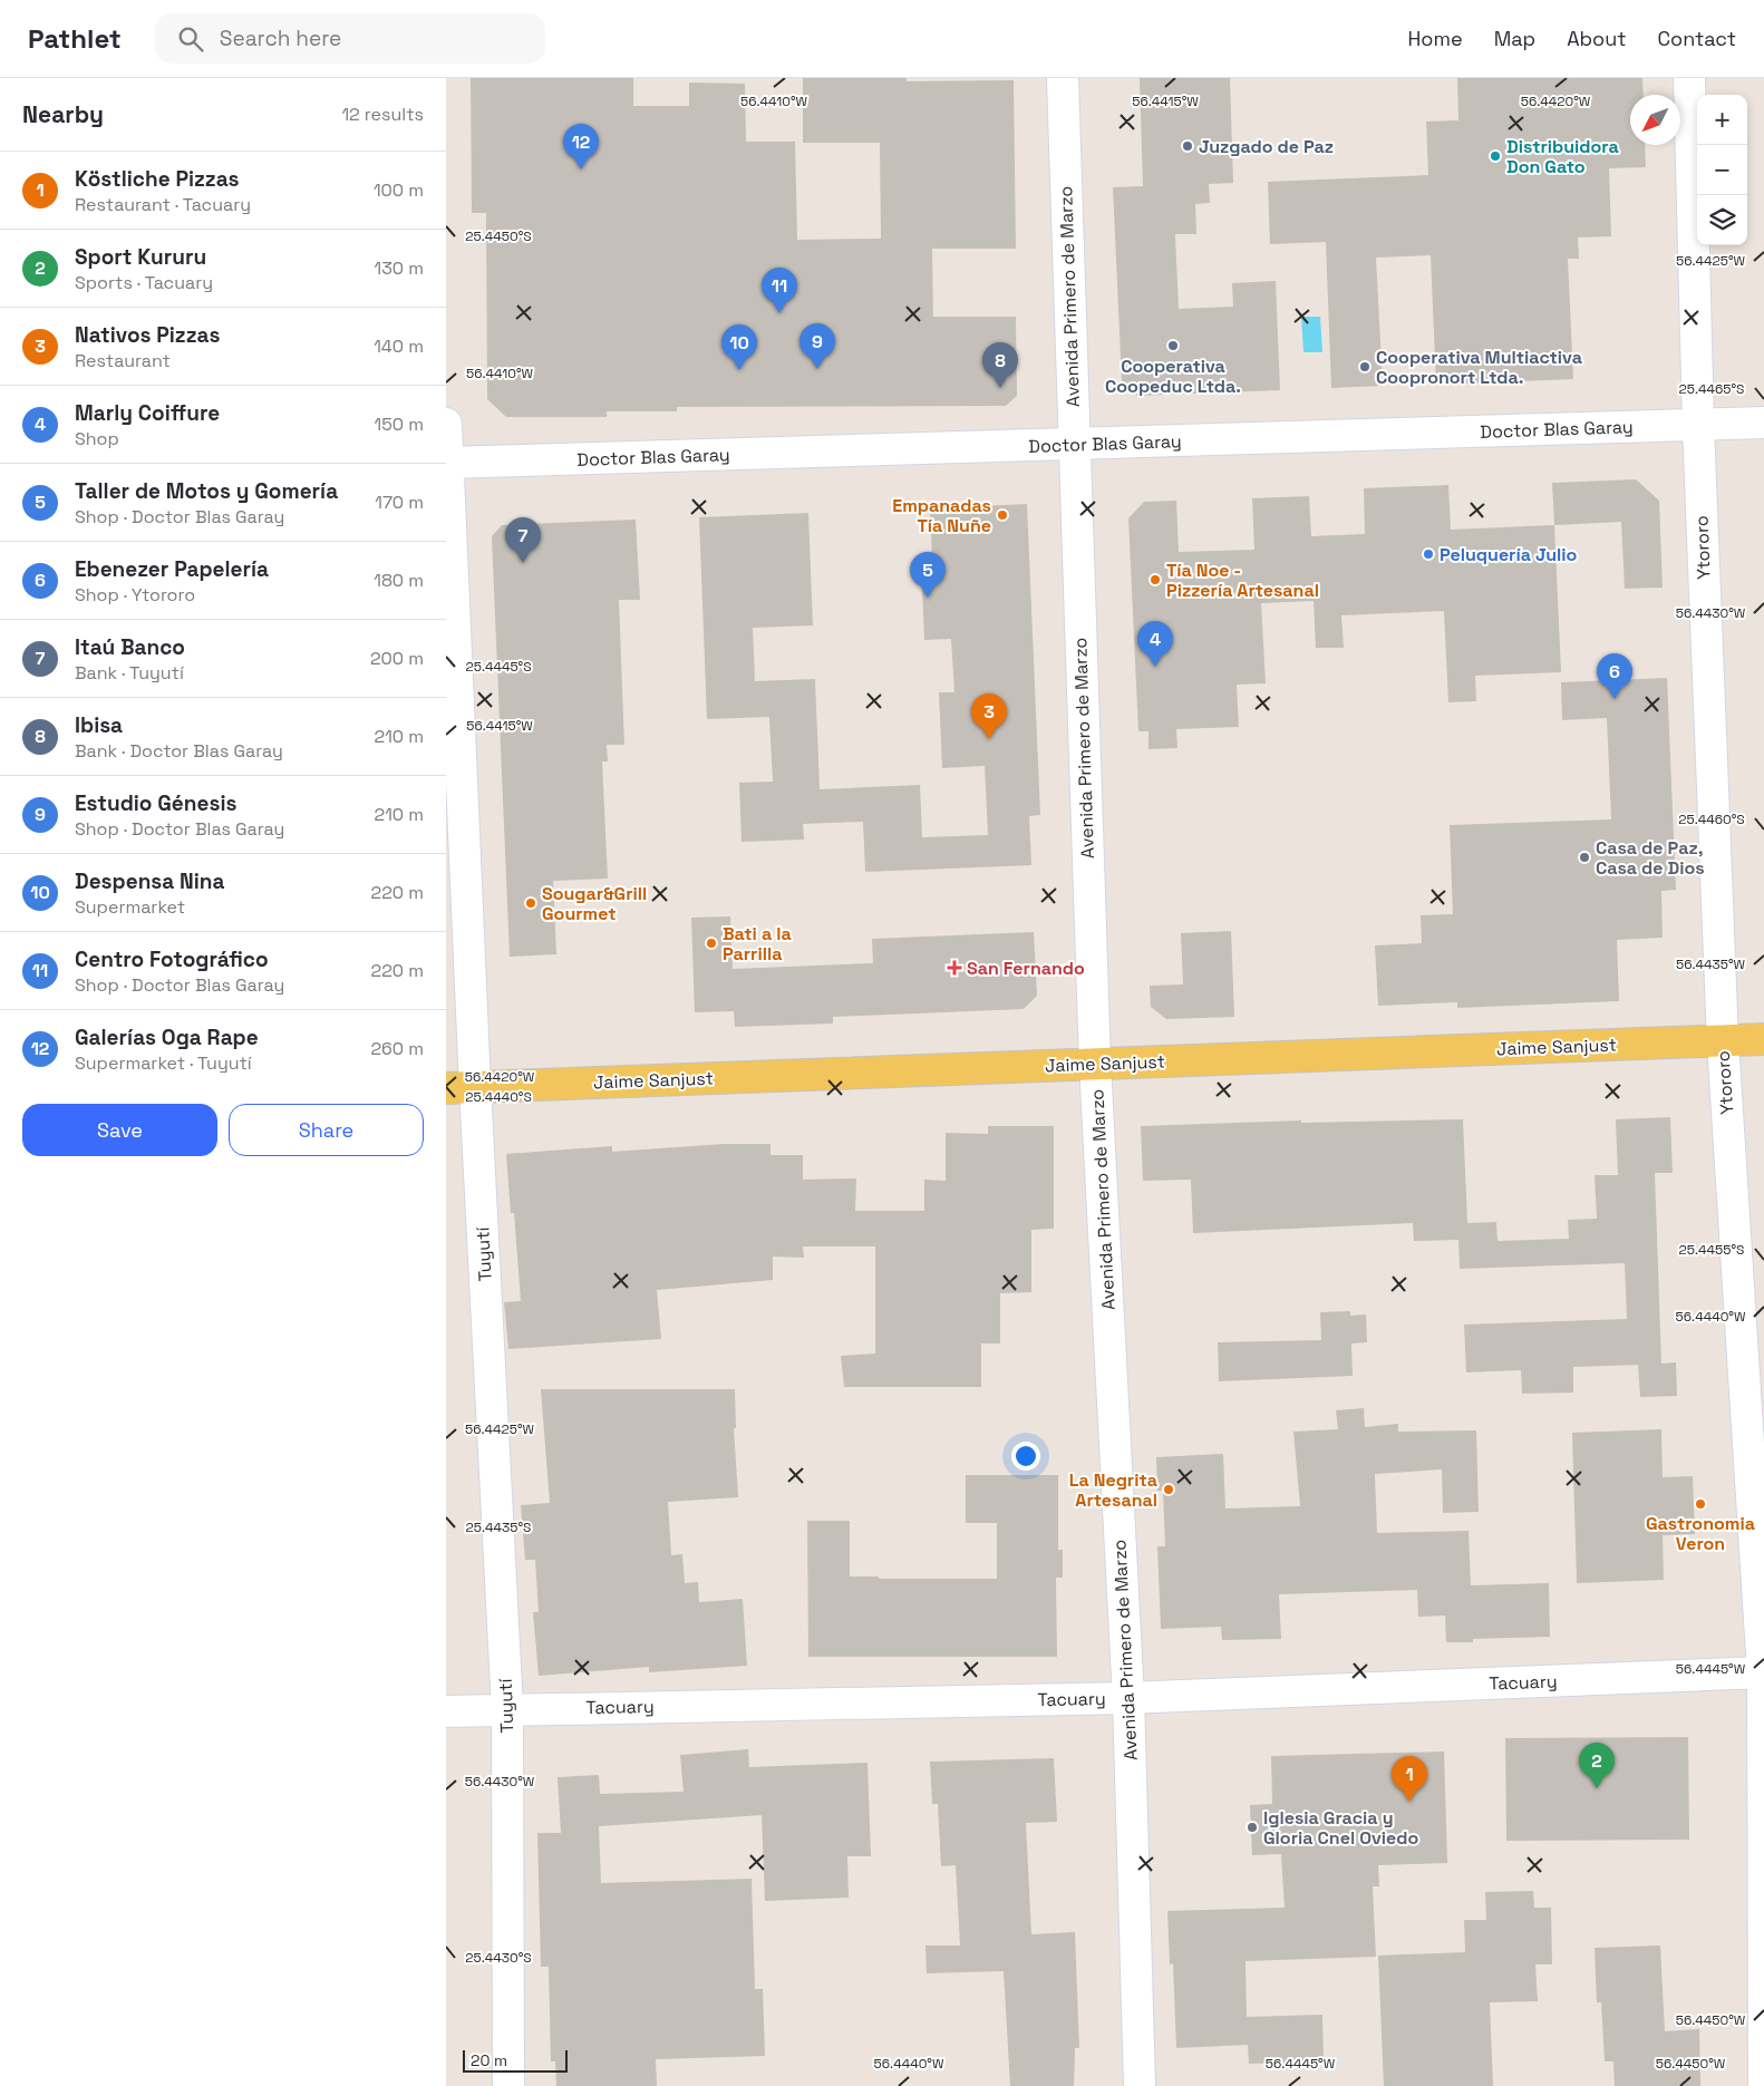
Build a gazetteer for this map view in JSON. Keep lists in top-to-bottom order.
{
  "streets": {
    "main road": ["Jaime Sanjust"],
    "street": [
      "Avenida Primero de Marzo",
      "Doctor Blas Garay",
      "Ytororo",
      "Tuyutí",
      "Tacuary"
    ]
  },
  "crossings": [
    ["Avenida Primero de Marzo", "Doctor Blas Garay"],
    ["Avenida Primero de Marzo", "Jaime Sanjust"],
    ["Avenida Primero de Marzo", "Tacuary"],
    ["Doctor Blas Garay", "Ytororo"],
    ["Doctor Blas Garay", "Tuyutí"],
    ["Ytororo", "Jaime Sanjust"],
    ["Ytororo", "Tacuary"],
    ["Jaime Sanjust", "Tuyutí"],
    ["Tuyutí", "Tacuary"]
  ],
  "places": {
    "other": [
      "Juzgado de Paz",
      "Distribuidora Don Gato",
      "Cooperativa Coopeduc Ltda.",
      "Cooperativa Multiactiva Coopronort Ltda.",
      "Empanadas Tía Nuñe",
      "Peluquería Julio",
      "Tía Noe - Pizzería Artesanal",
      "Casa de Paz, Casa de Dios",
      "Sougar&Grill Gourmet",
      "Bati a la Parrilla",
      "La Negrita Artesanal",
      "Gastronomia Veron",
      "Iglesia Gracia y Gloria Cnel Oviedo"
    ],
    "health": ["San Fernando"]
  },
  "scale_bar": "20 m",
  "north": "bottom left",
  "page": {
    "header": "Pathlet",
    "search": "Search here",
    "nav": [
      "Home",
      "Map",
      "About",
      "Contact"
    ],
    "heading": ["Nearby", "12 results"],
    "map_buttons": ["+", "−"],
    "pins": [
      "12",
      "11",
      "9",
      "10",
      "8",
      "7",
      "5",
      "4",
      "6",
      "3",
      "2",
      "1"
    ],
    "list": [
      {
        "mark": "1",
        "name": "Köstliche Pizzas",
        "note": "Restaurant · Tacuary",
        "value": "100 m"
      },
      {
        "mark": "2",
        "name": "Sport Kururu",
        "note": "Sports · Tacuary",
        "value": "130 m"
      },
      {
        "mark": "3",
        "name": "Nativos Pizzas",
        "note": "Restaurant",
        "value": "140 m"
      },
      {
        "mark": "4",
        "name": "Marly Coiffure",
        "note": "Shop",
        "value": "150 m"
      },
      {
        "mark": "5",
        "name": "Taller de Motos y Gomería",
        "note": "Shop · Doctor Blas Garay",
        "value": "170 m"
      },
      {
        "mark": "6",
        "name": "Ebenezer Papelería",
        "note": "Shop · Ytororo",
        "value": "180 m"
      },
      {
        "mark": "7",
        "name": "Itaú Banco",
        "note": "Bank · Tuyutí",
        "value": "200 m"
      },
      {
        "mark": "8",
        "name": "Ibisa",
        "note": "Bank · Doctor Blas Garay",
        "value": "210 m"
      },
      {
        "mark": "9",
        "name": "Estudio Génesis",
        "note": "Shop · Doctor Blas Garay",
        "value": "210 m"
      },
      {
        "mark": "10",
        "name": "Despensa Nina",
        "note": "Supermarket",
        "value": "220 m"
      },
      {
        "mark": "11",
        "name": "Centro Fotográfico",
        "note": "Shop · Doctor Blas Garay",
        "value": "220 m"
      },
      {
        "mark": "12",
        "name": "Galerías Oga Rape",
        "note": "Supermarket · Tuyutí",
        "value": "260 m"
      }
    ],
    "buttons": ["Save", "Share"],
    "scale": "20 m"
  },
  "coordinates": [
    "56.4410°W",
    "56.4415°W",
    "56.4420°W",
    "25.4450°S",
    "56.4425°W",
    "25.4465°S",
    "56.4430°W",
    "25.4445°S",
    "25.4460°S",
    "56.4435°W",
    "25.4440°S",
    "25.4455°S",
    "56.4440°W",
    "25.4435°S",
    "56.4445°W",
    "25.4430°S",
    "56.4450°W"
  ]
}
